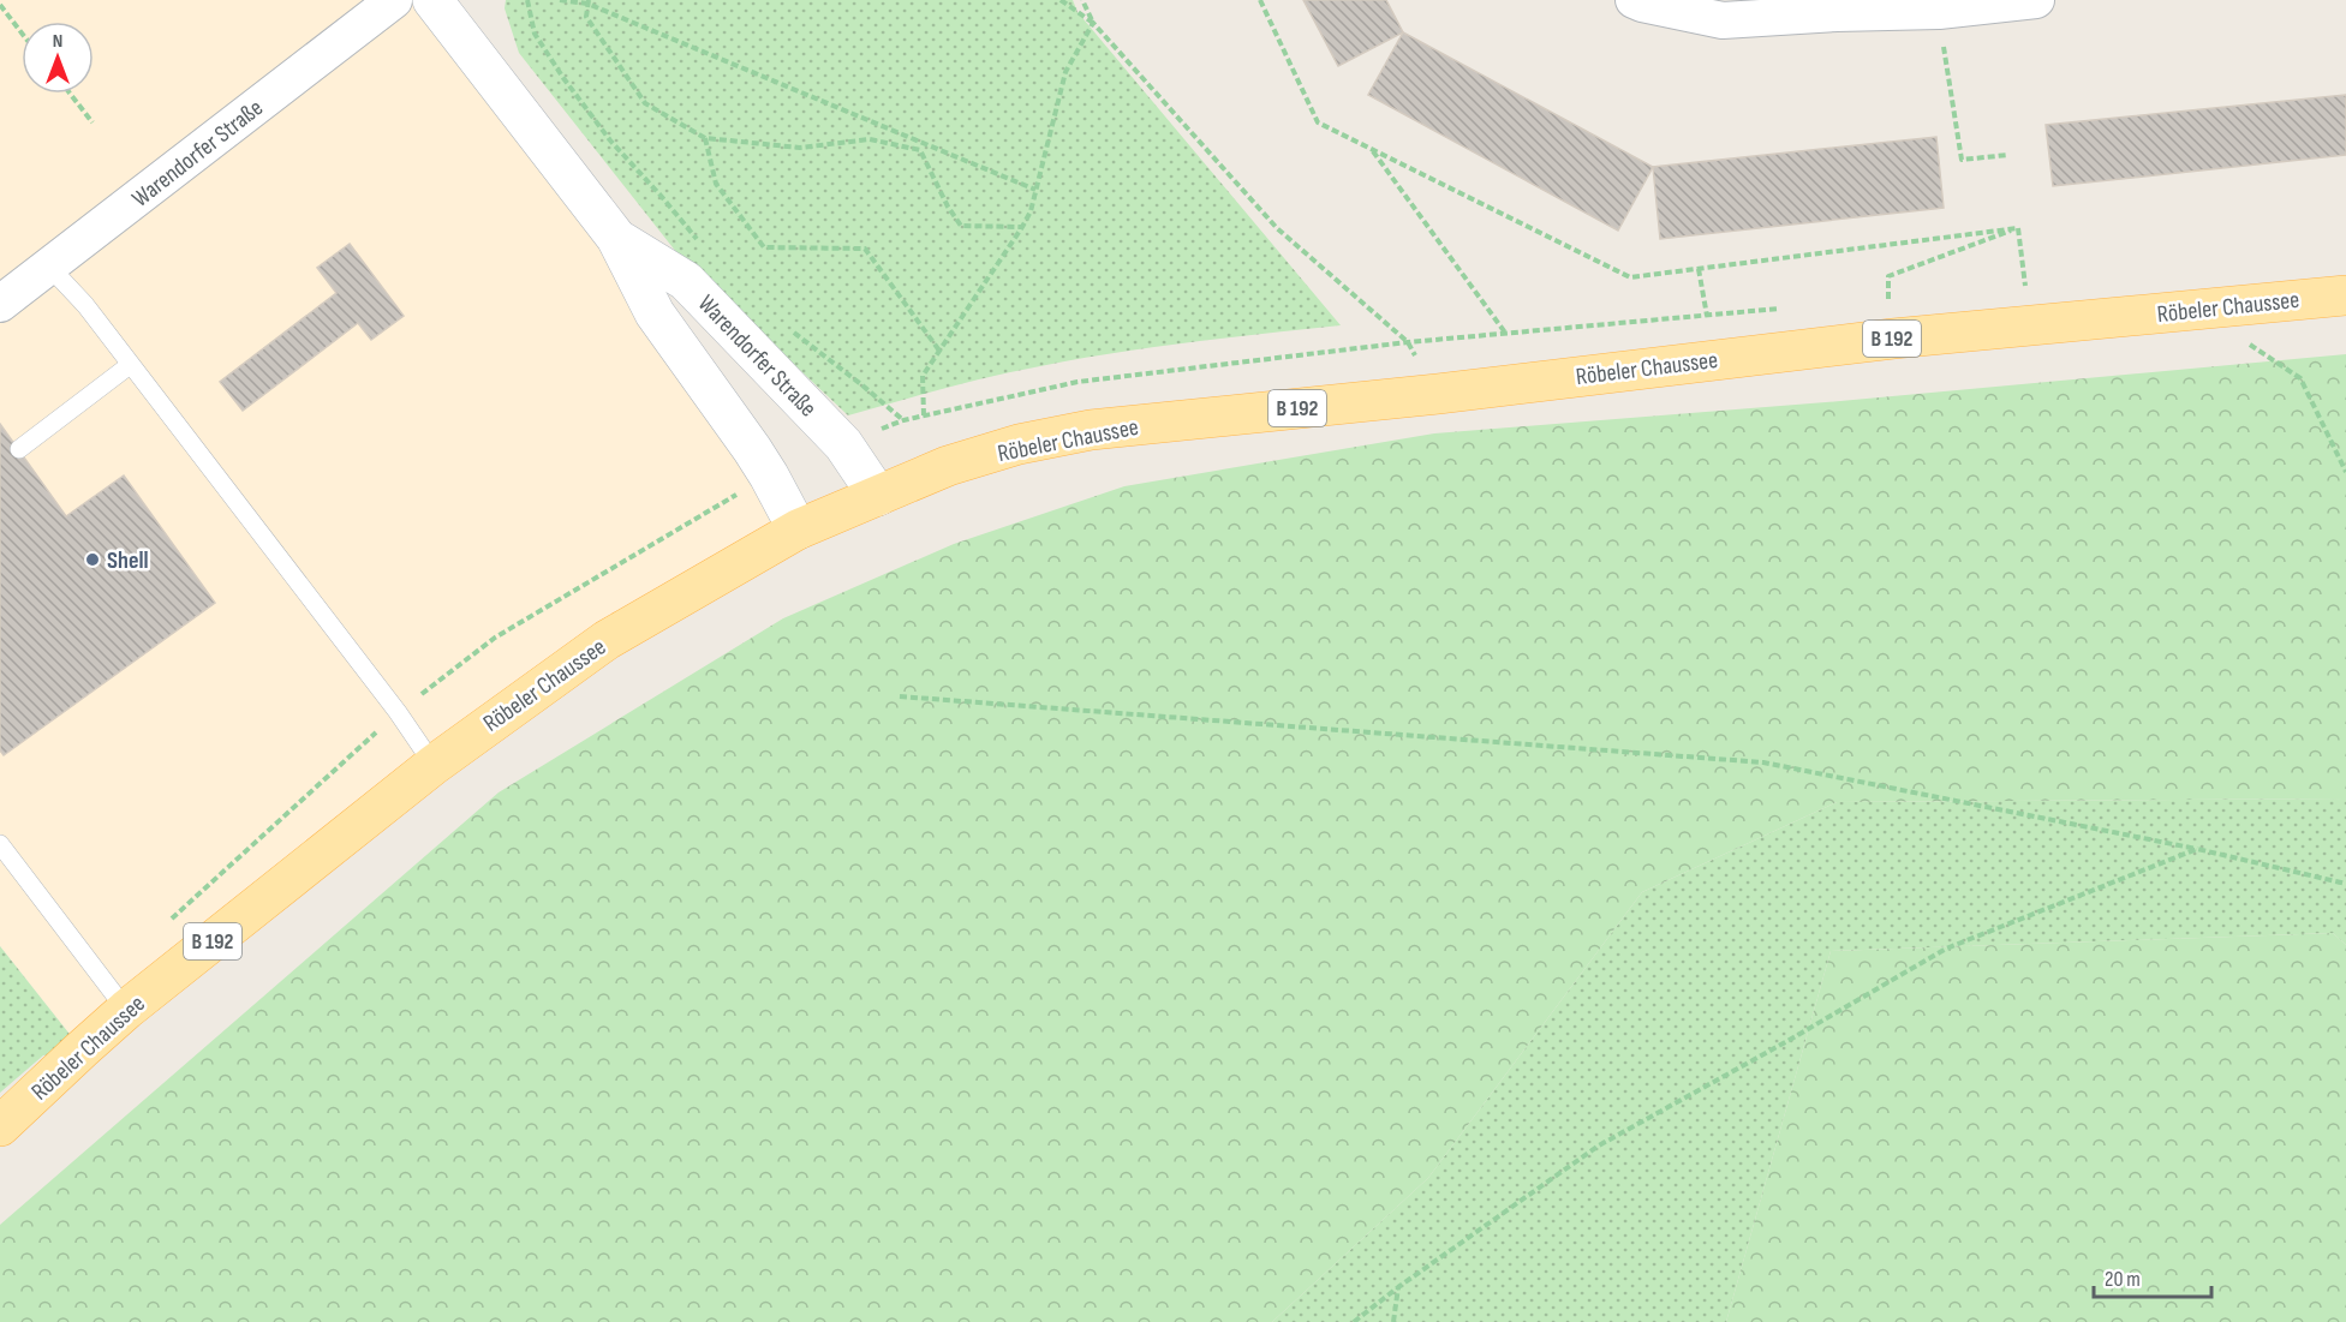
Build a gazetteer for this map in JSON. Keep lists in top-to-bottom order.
{
  "streets": {
    "main road": ["Warendorfer Straße", "Röbeler Chaussee", "B 192"]
  },
  "crossings": [
    ["Warendorfer Straße", "Röbeler Chaussee"]
  ],
  "places": ["Shell"],
  "scale_bar": "20 m",
  "north": "top"
}
